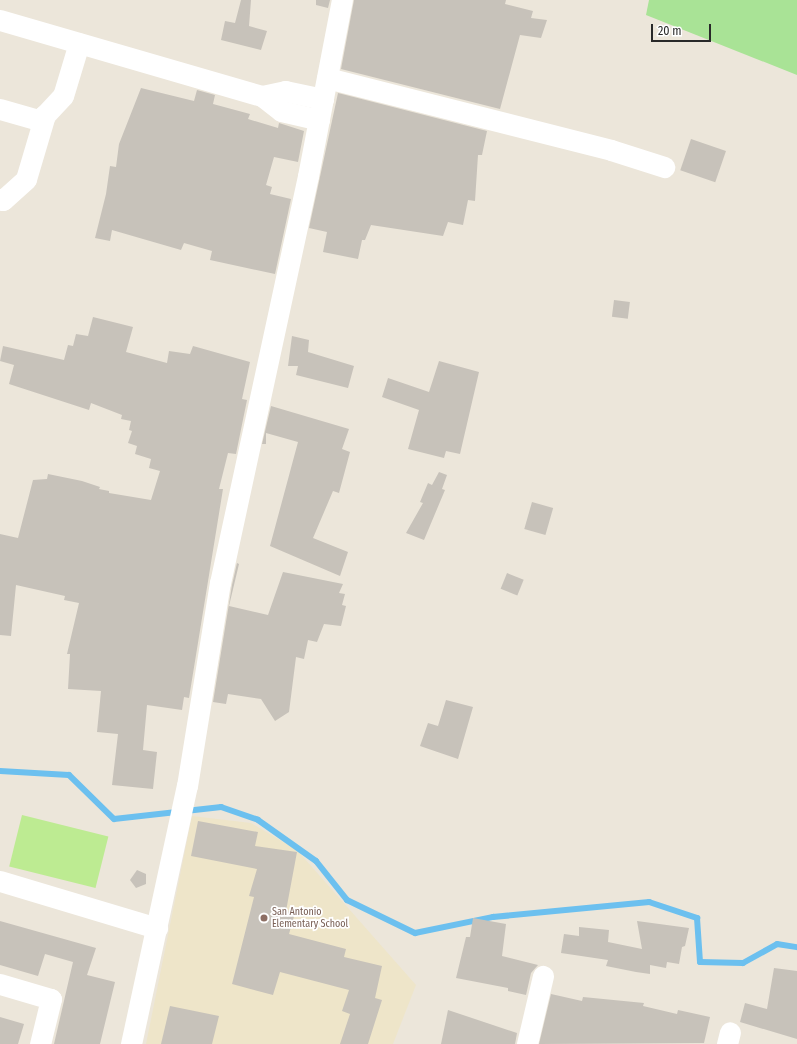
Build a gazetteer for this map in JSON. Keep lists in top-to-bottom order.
{
  "places": ["San Antonio Elementary School"],
  "scale_bar": "20 m"
}
